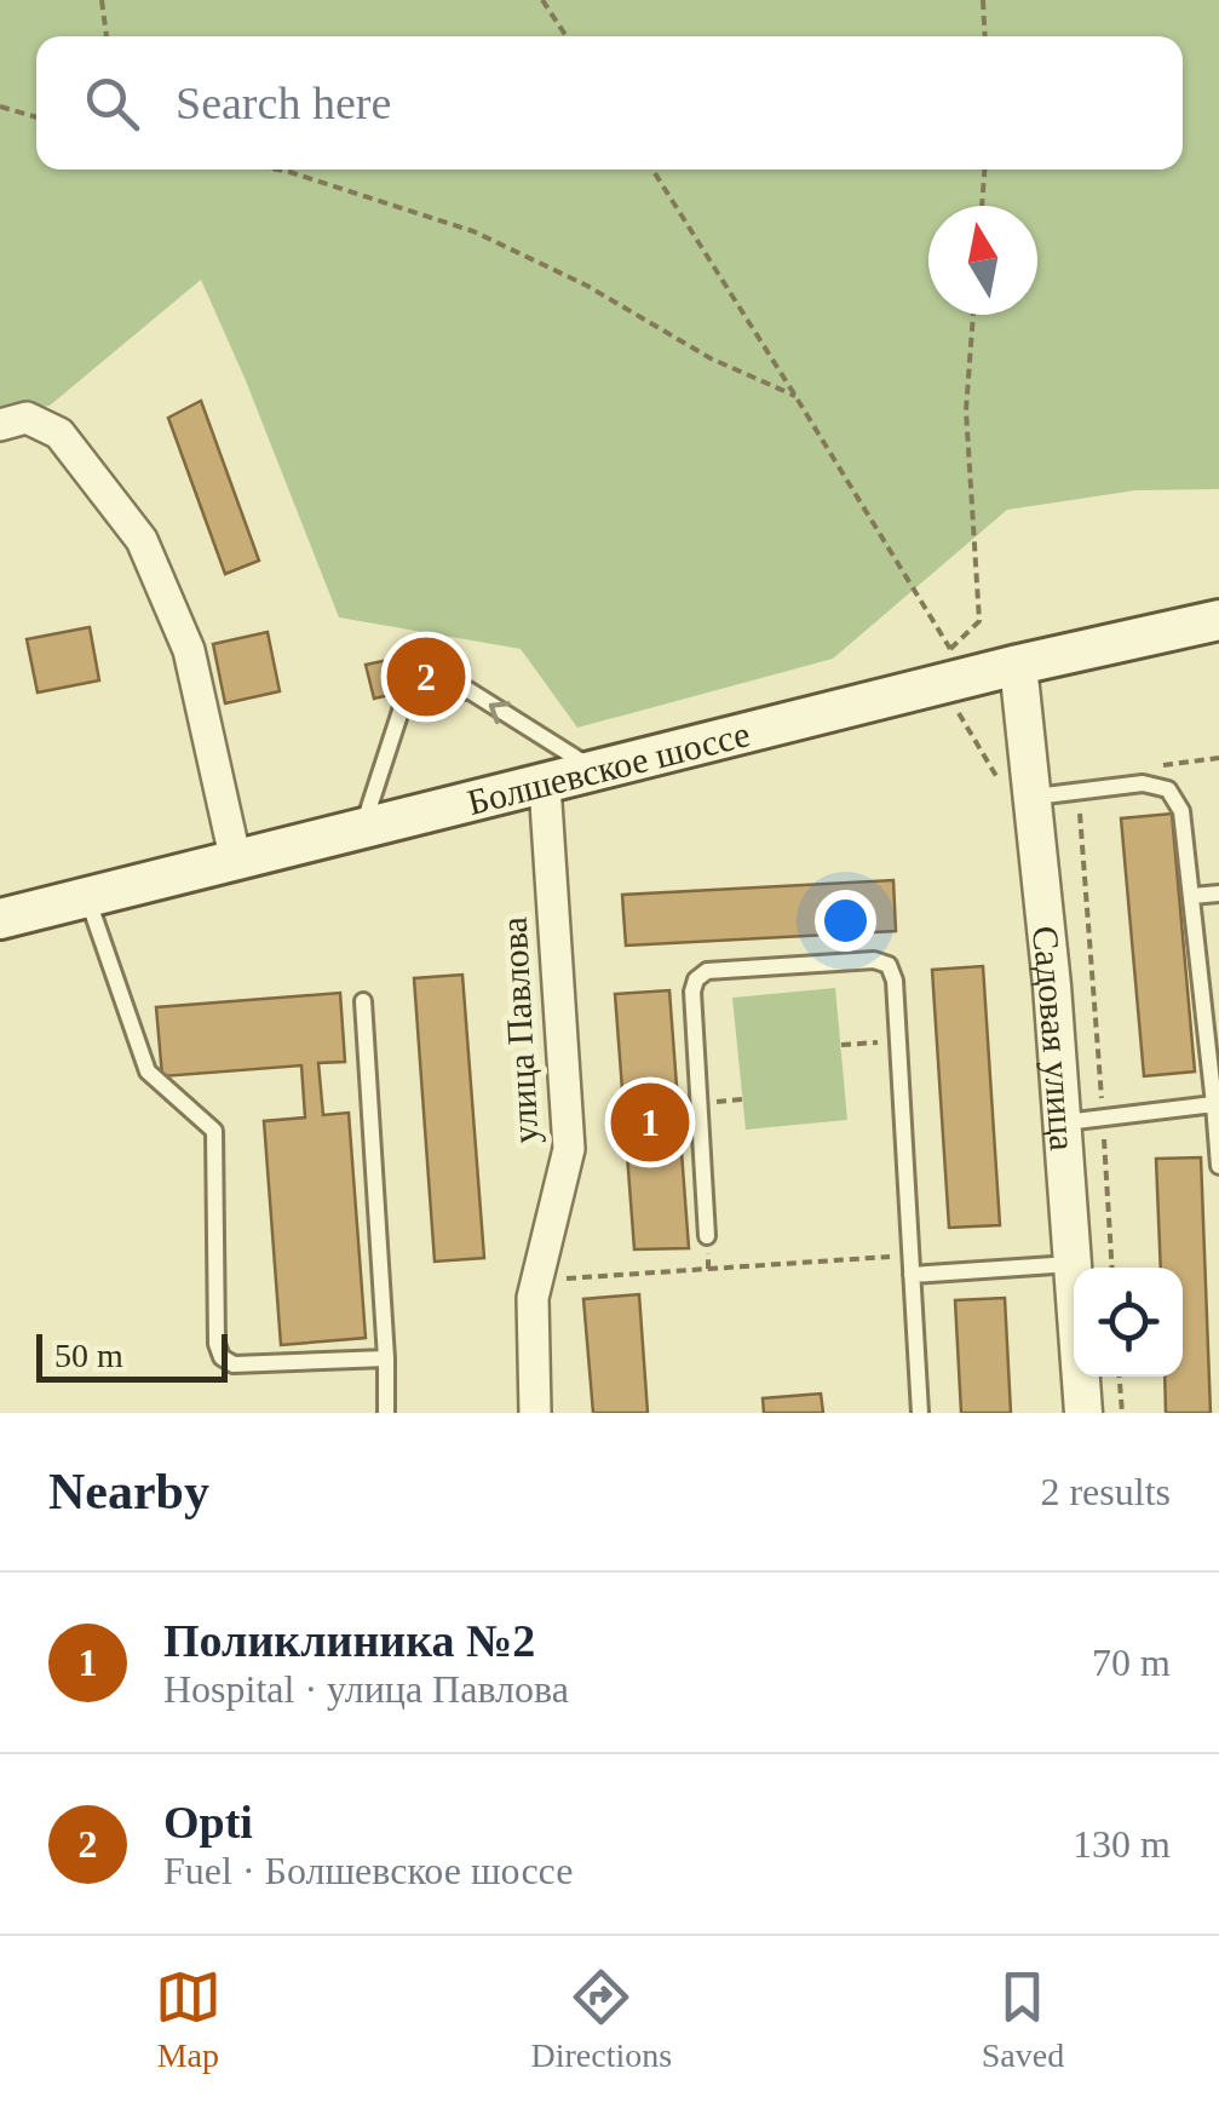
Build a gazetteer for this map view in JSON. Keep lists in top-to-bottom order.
{
  "streets": {
    "main road": ["Болшевское шоссе"],
    "street": ["улица Павлова", "Садовая улица"]
  },
  "crossings": [
    ["Болшевское шоссе", "улица Павлова"],
    ["Болшевское шоссе", "Садовая улица"]
  ],
  "scale_bar": "50 m",
  "north": "top",
  "page": {
    "search": "Search here",
    "pins": ["2", "1"],
    "scale": "50 m",
    "heading": ["Nearby", "2 results"],
    "list": [
      {
        "mark": "1",
        "name": "Поликлиника №2",
        "note": "Hospital · улица Павлова",
        "value": "70 m"
      },
      {
        "mark": "2",
        "name": "Opti",
        "note": "Fuel · Болшевское шоссе",
        "value": "130 m"
      }
    ],
    "nav": ["Map", "Directions", "Saved"]
  }
}
